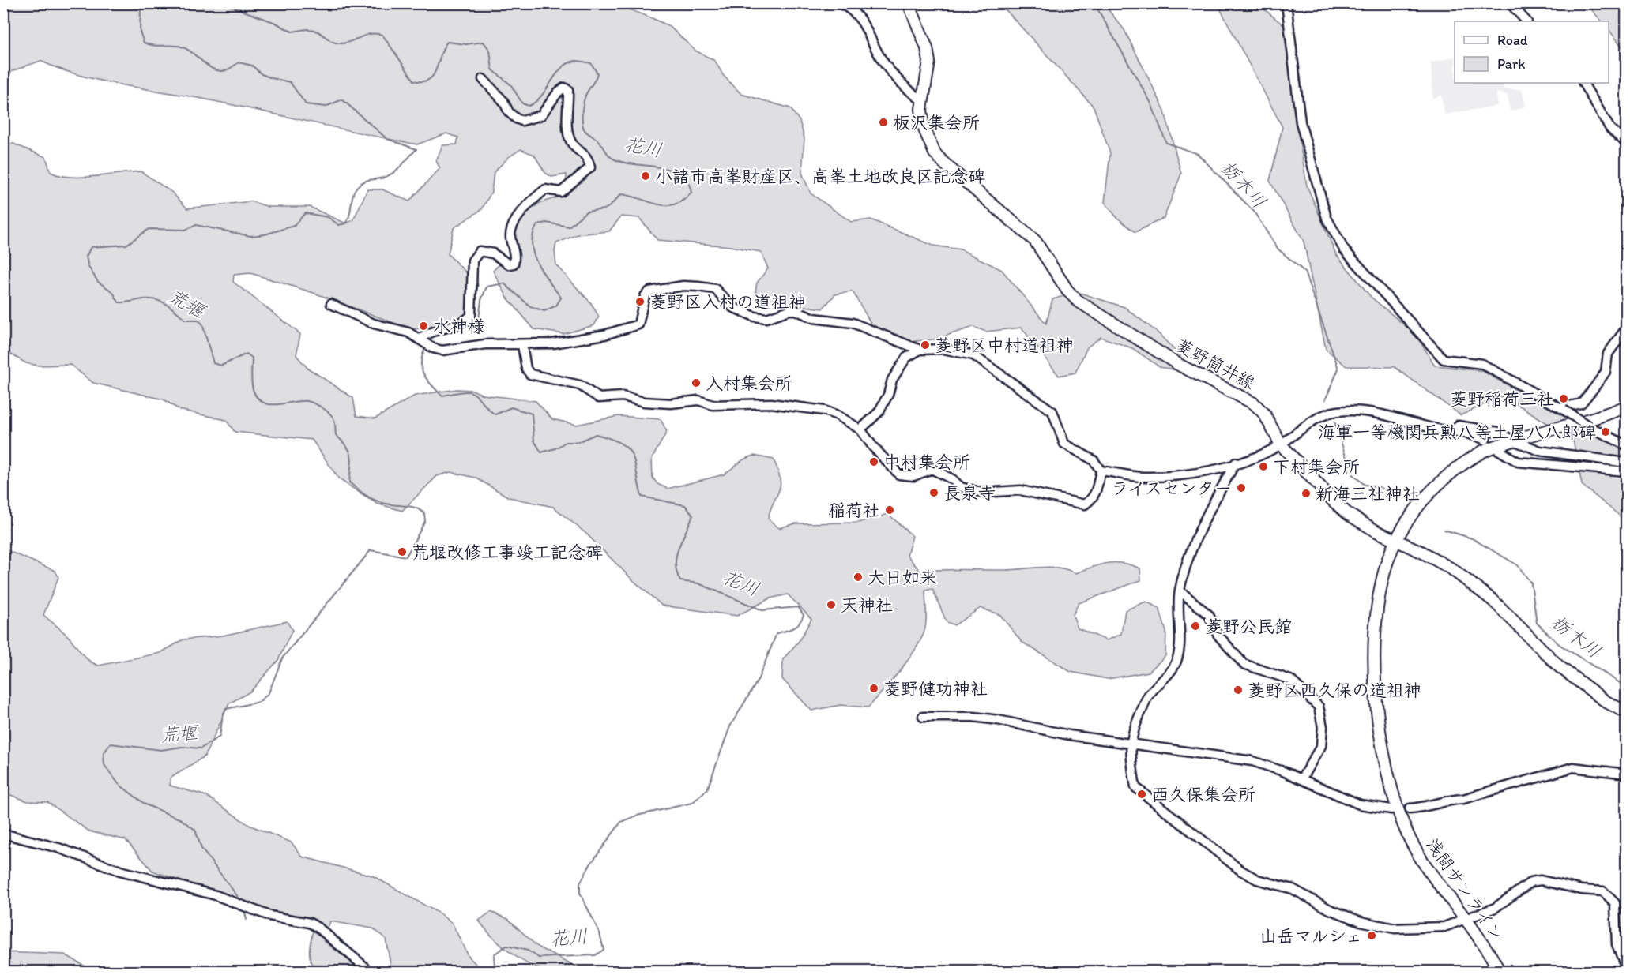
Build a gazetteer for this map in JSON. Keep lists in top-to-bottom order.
{
  "streets": {
    "main road": ["菱野筒井線", "浅間サンライン"]
  },
  "crossings": [
    ["菱野筒井線", "浅間サンライン"]
  ],
  "water": ["花川", "栃木川", "荒堰"],
  "places": [
    "板沢集会所",
    "小諸市高峯財産区、高峯土地改良区記念碑",
    "菱野区入村の道祖神",
    "水神様",
    "菱野区中村道祖神",
    "入村集会所",
    "菱野稲荷三社",
    "海軍一等機関兵勲八等土屋八八郎碑",
    "中村集会所",
    "下村集会所",
    "ライスセンター",
    "長泉寺",
    "新海三社神社",
    "稲荷社",
    "荒堰改修工事竣工記念碑",
    "大日如来",
    "天神社",
    "菱野公民館",
    "菱野健功神社",
    "菱野区西久保の道祖神",
    "西久保集会所",
    "山岳マルシェ"
  ],
  "legend": ["Road", "Park"]
}
